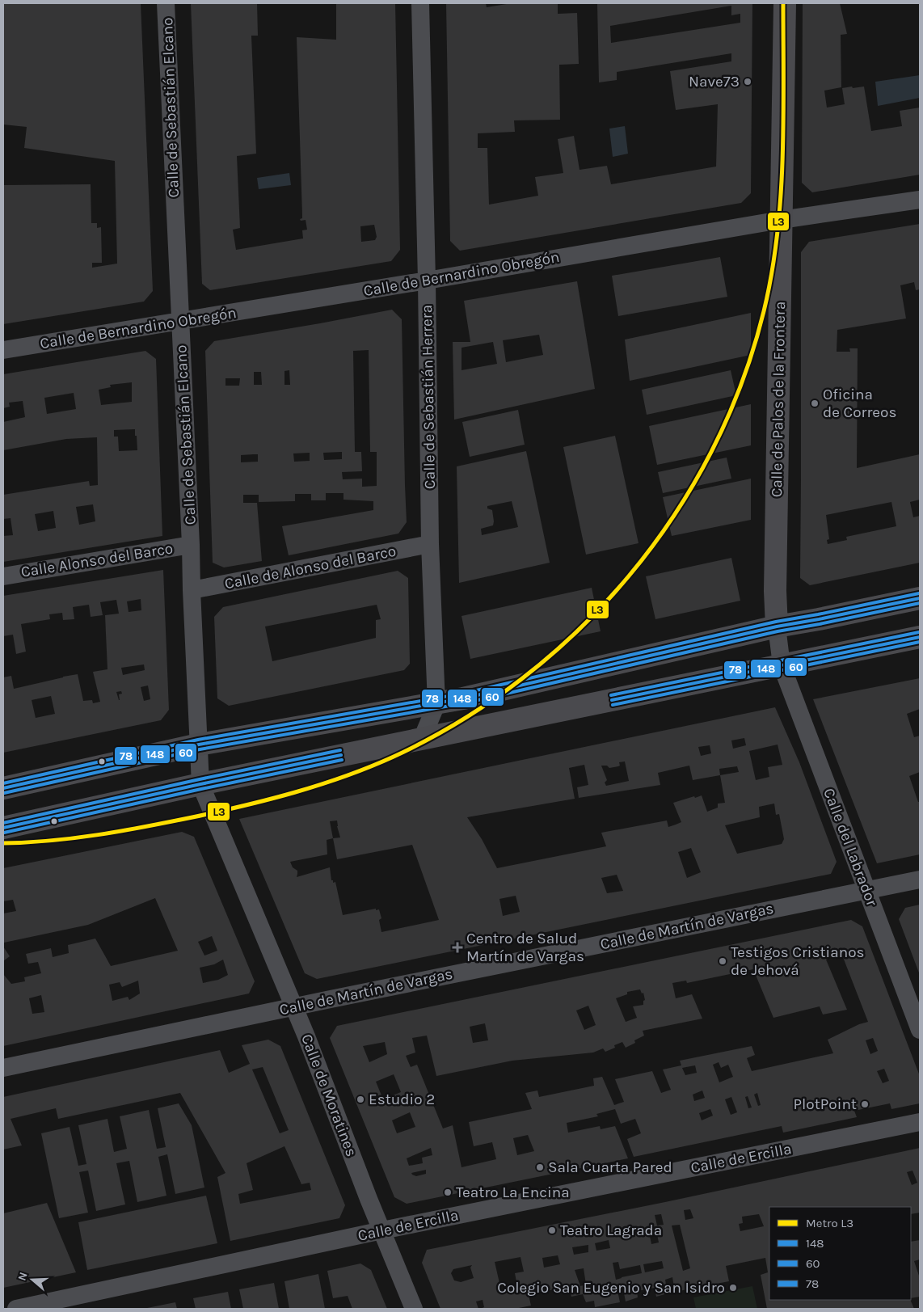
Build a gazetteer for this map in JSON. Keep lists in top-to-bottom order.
{
  "streets": {
    "main road": ["Calle de Palos de la Frontera"],
    "street": [
      "Calle de Sebastián Elcano",
      "Calle de Bernardino Obregón",
      "Calle de Sebastián Herrera",
      "Calle Alonso del Barco",
      "Calle de Alonso del Barco",
      "Calle del Labrador",
      "Calle de Martín de Vargas",
      "Calle de Moratines",
      "Calle de Ercilla"
    ]
  },
  "crossings": [
    ["Calle de Sebastián Elcano", "Calle de Bernardino Obregón"],
    ["Calle de Sebastián Elcano", "Calle Alonso del Barco"],
    ["Calle de Sebastián Elcano", "Calle de Alonso del Barco"],
    ["Calle de Sebastián Elcano", "Calle de Moratines"],
    ["Calle de Bernardino Obregón", "Calle de Sebastián Herrera"],
    ["Calle de Bernardino Obregón", "Calle de Palos de la Frontera"],
    ["Calle de Sebastián Herrera", "Calle de Alonso del Barco"],
    ["Calle de Palos de la Frontera", "Calle del Labrador"],
    ["Calle del Labrador", "Calle de Martín de Vargas"],
    ["Calle de Martín de Vargas", "Calle de Moratines"],
    ["Calle de Moratines", "Calle de Ercilla"]
  ],
  "places": {
    "other": [
      "Nave73",
      "Oficina de Correos",
      "Testigos Cristianos de Jehová",
      "Estudio 2",
      "PlotPoint",
      "Sala Cuarta Pared",
      "Teatro La Encina",
      "Teatro Lagrada",
      "Colegio San Eugenio y San Isidro"
    ],
    "health": ["Centro de Salud Martín de Vargas"]
  },
  "lines": [
    "metro line L3",
    "transit line 78",
    "transit line 148",
    "transit line 60"
  ],
  "legend": [
    "Metro L3",
    "148",
    "60",
    "78"
  ],
  "north": "left"
}
